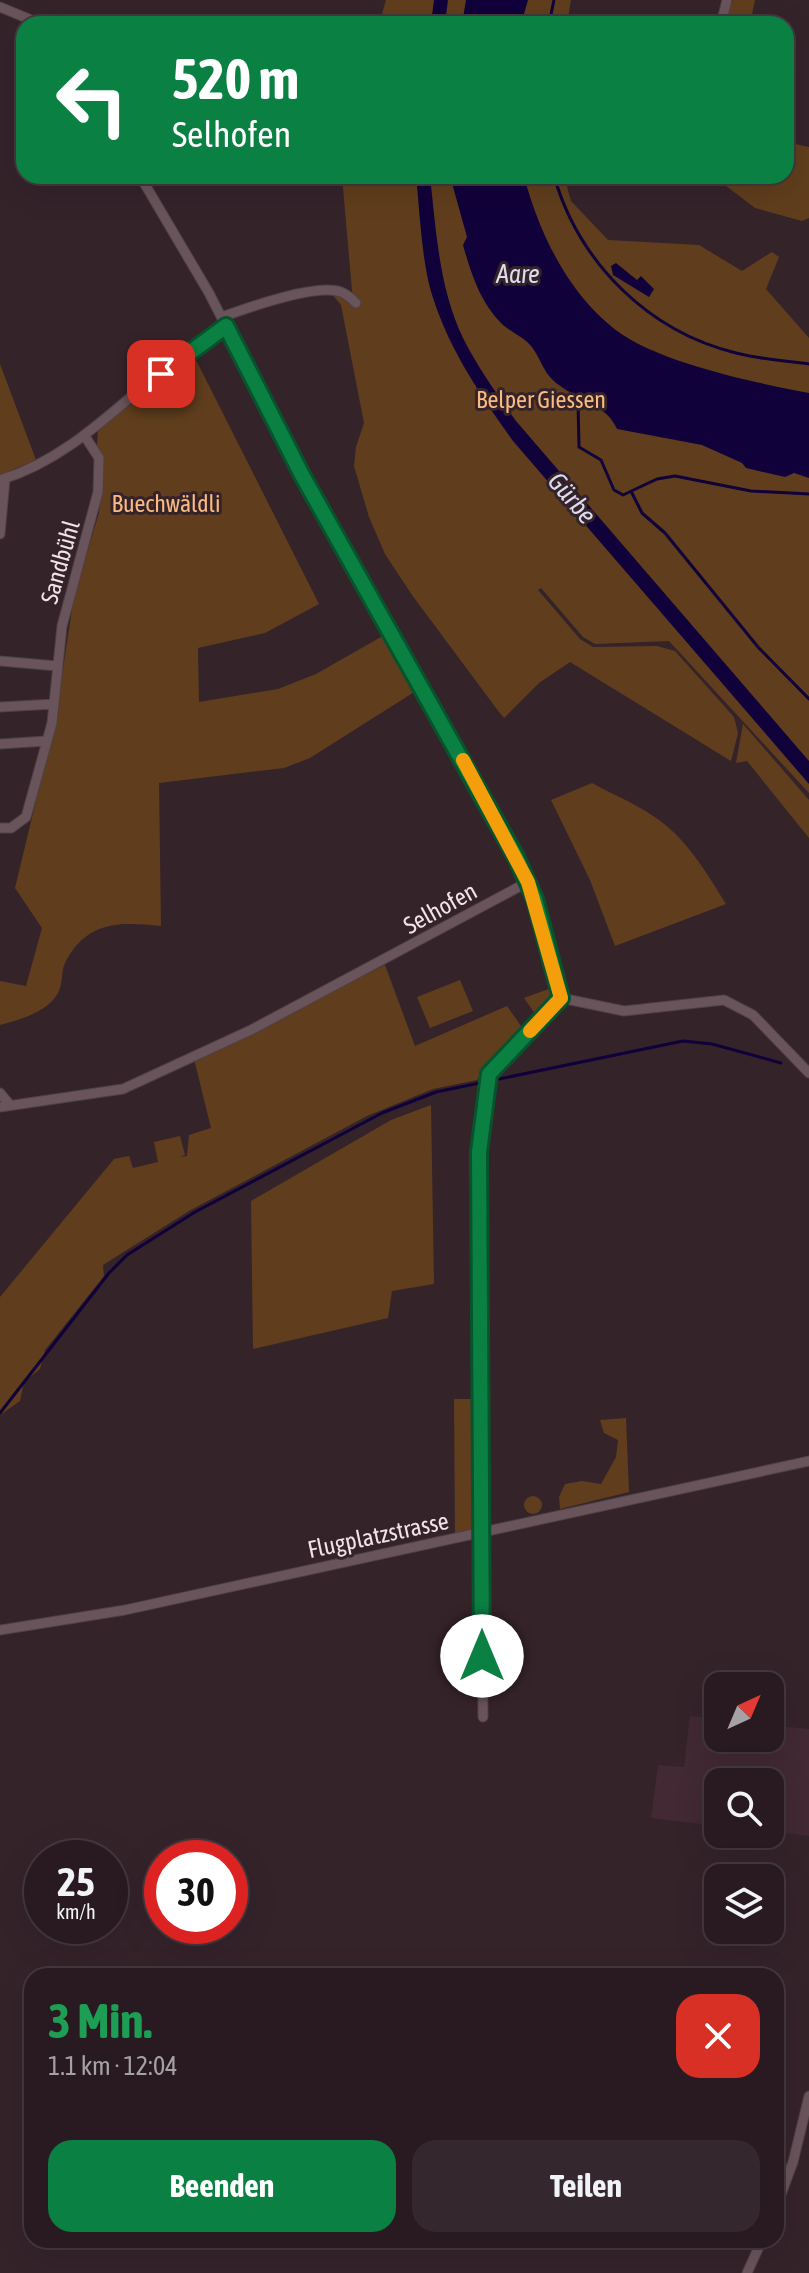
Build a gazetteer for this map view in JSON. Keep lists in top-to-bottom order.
{
  "streets": {
    "street": ["Sandbühl", "Selhofen", "Flugplatzstrasse"]
  },
  "water": ["Aare", "Gürbe"],
  "parks": ["Belper Giessen", "Buechwäldli"],
  "north": "top right",
  "page": {
    "turn": ["520 m", "Selhofen"],
    "speed": "25 km/h",
    "limit": "30",
    "heading": ["3 Min.", "1.1 km · 12:04"],
    "buttons": ["Beenden", "Teilen"]
  }
}
